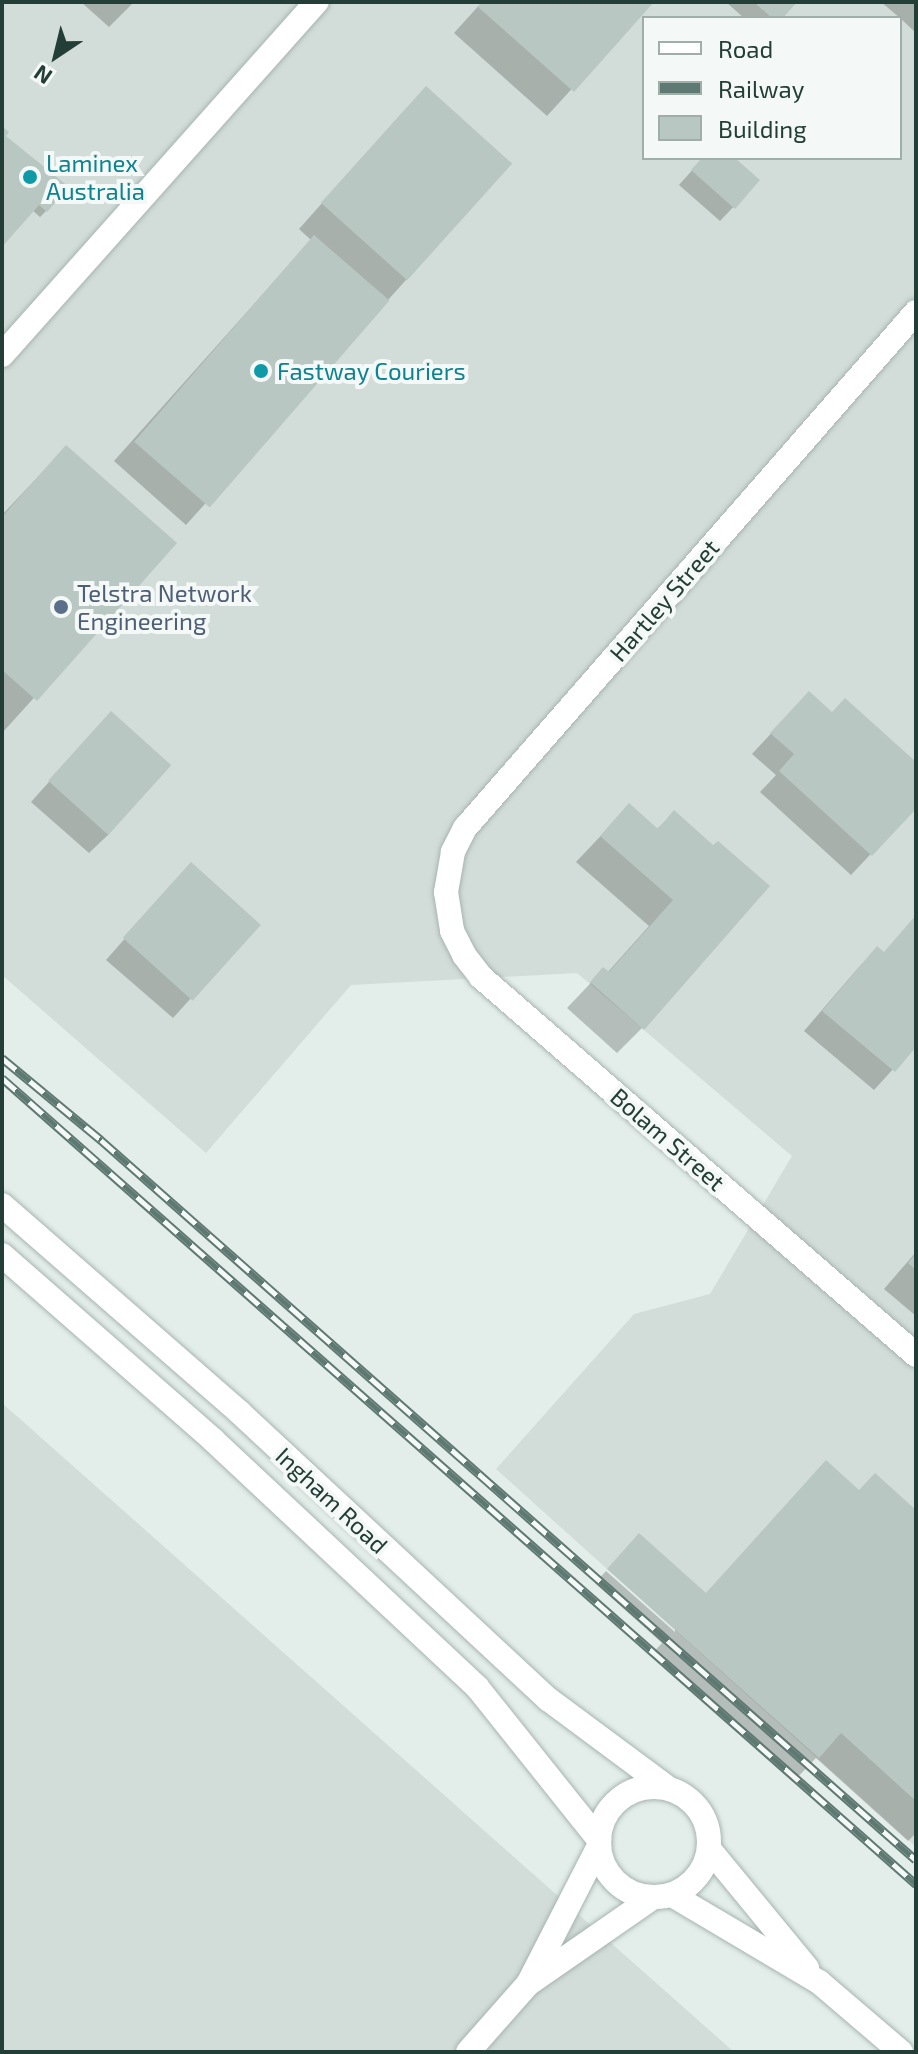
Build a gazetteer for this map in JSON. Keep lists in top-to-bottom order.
{
  "streets": {
    "main road": ["Hartley Street", "Bolam Street", "Ingham Road"]
  },
  "crossings": [
    ["Hartley Street", "Bolam Street"]
  ],
  "places": ["Laminex Australia", "Fastway Couriers", "Telstra Network Engineering"],
  "legend": ["Road", "Railway", "Building"],
  "north": "bottom left"
}
